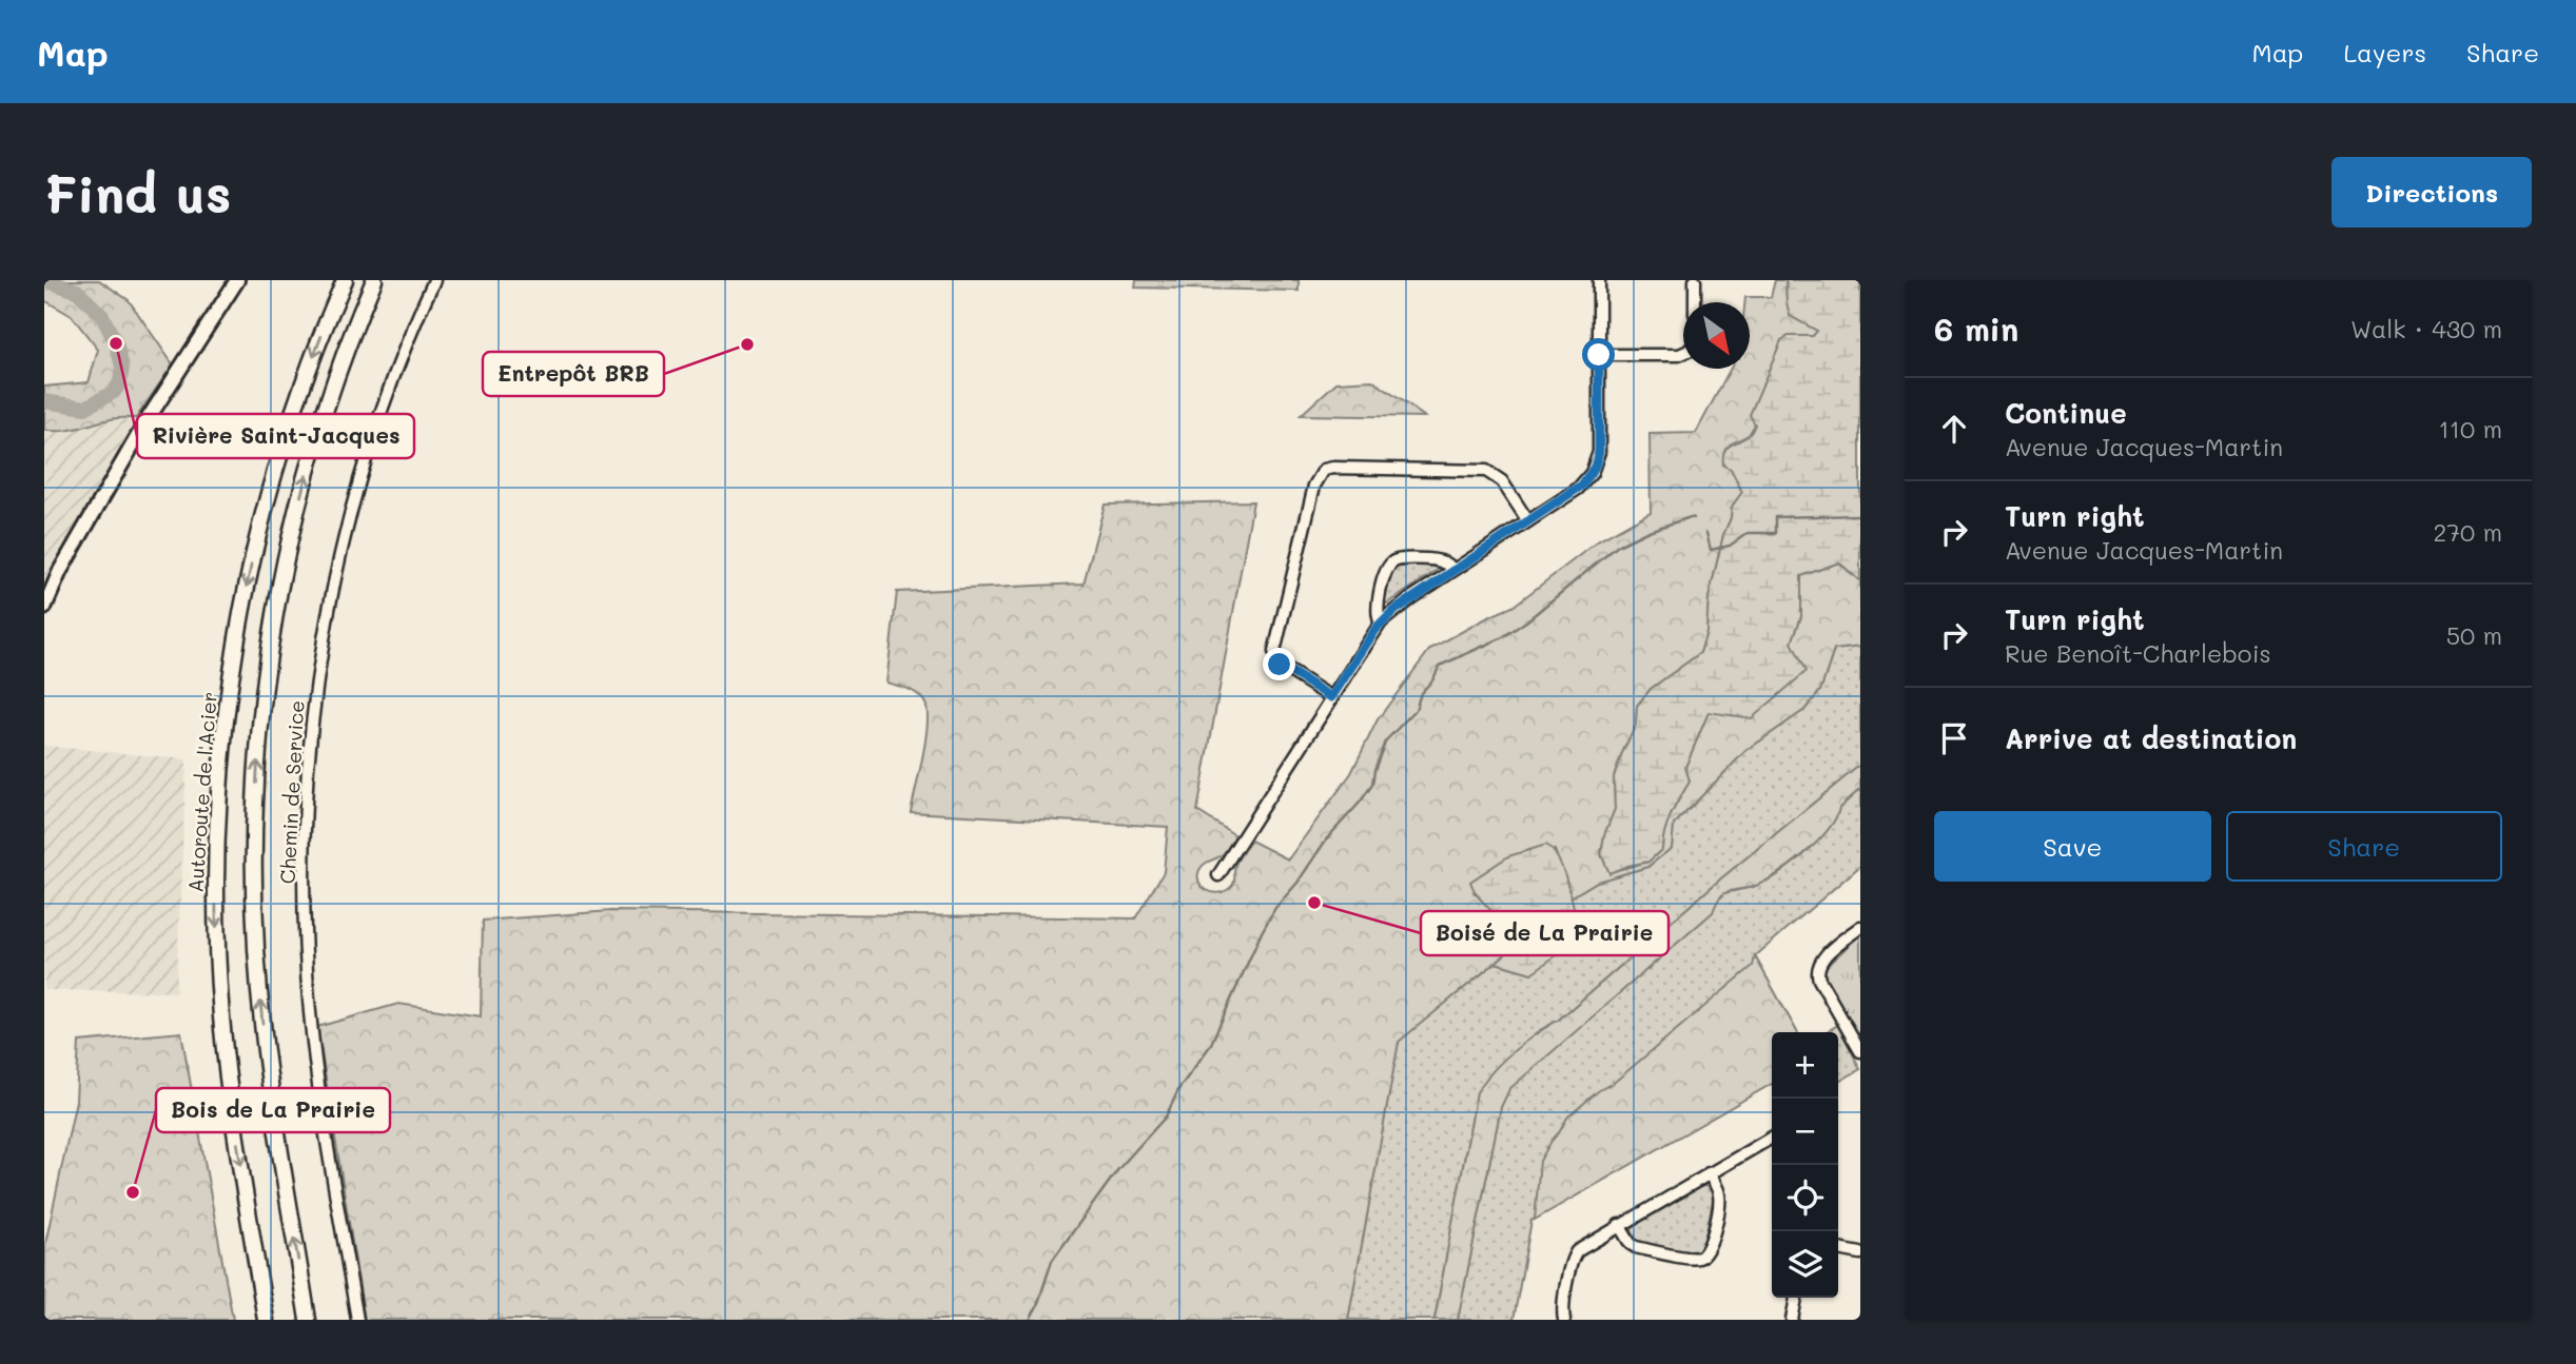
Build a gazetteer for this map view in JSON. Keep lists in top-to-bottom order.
{
  "streets": {
    "highway": ["Autoroute de l'Acier"],
    "street": ["Chemin de Service"]
  },
  "places": [
    "Rivière Saint-Jacques",
    "Entrepôt BRB",
    "Boisé de La Prairie",
    "Bois de La Prairie"
  ],
  "north": "bottom right",
  "page": {
    "header": "Map",
    "nav": ["Map", "Layers", "Share"],
    "buttons": [
      "Directions",
      ["Save", "Share"]
    ],
    "title": "Find us",
    "heading": ["6 min", "Walk · 430 m"],
    "list": [
      ["Continue", "Avenue Jacques-Martin", "110 m"],
      ["Turn right", "Avenue Jacques-Martin", "270 m"],
      ["Turn right", "Rue Benoît-Charlebois", "50 m"],
      "Arrive at destination"
    ],
    "map_buttons": ["+", "−"]
  }
}
